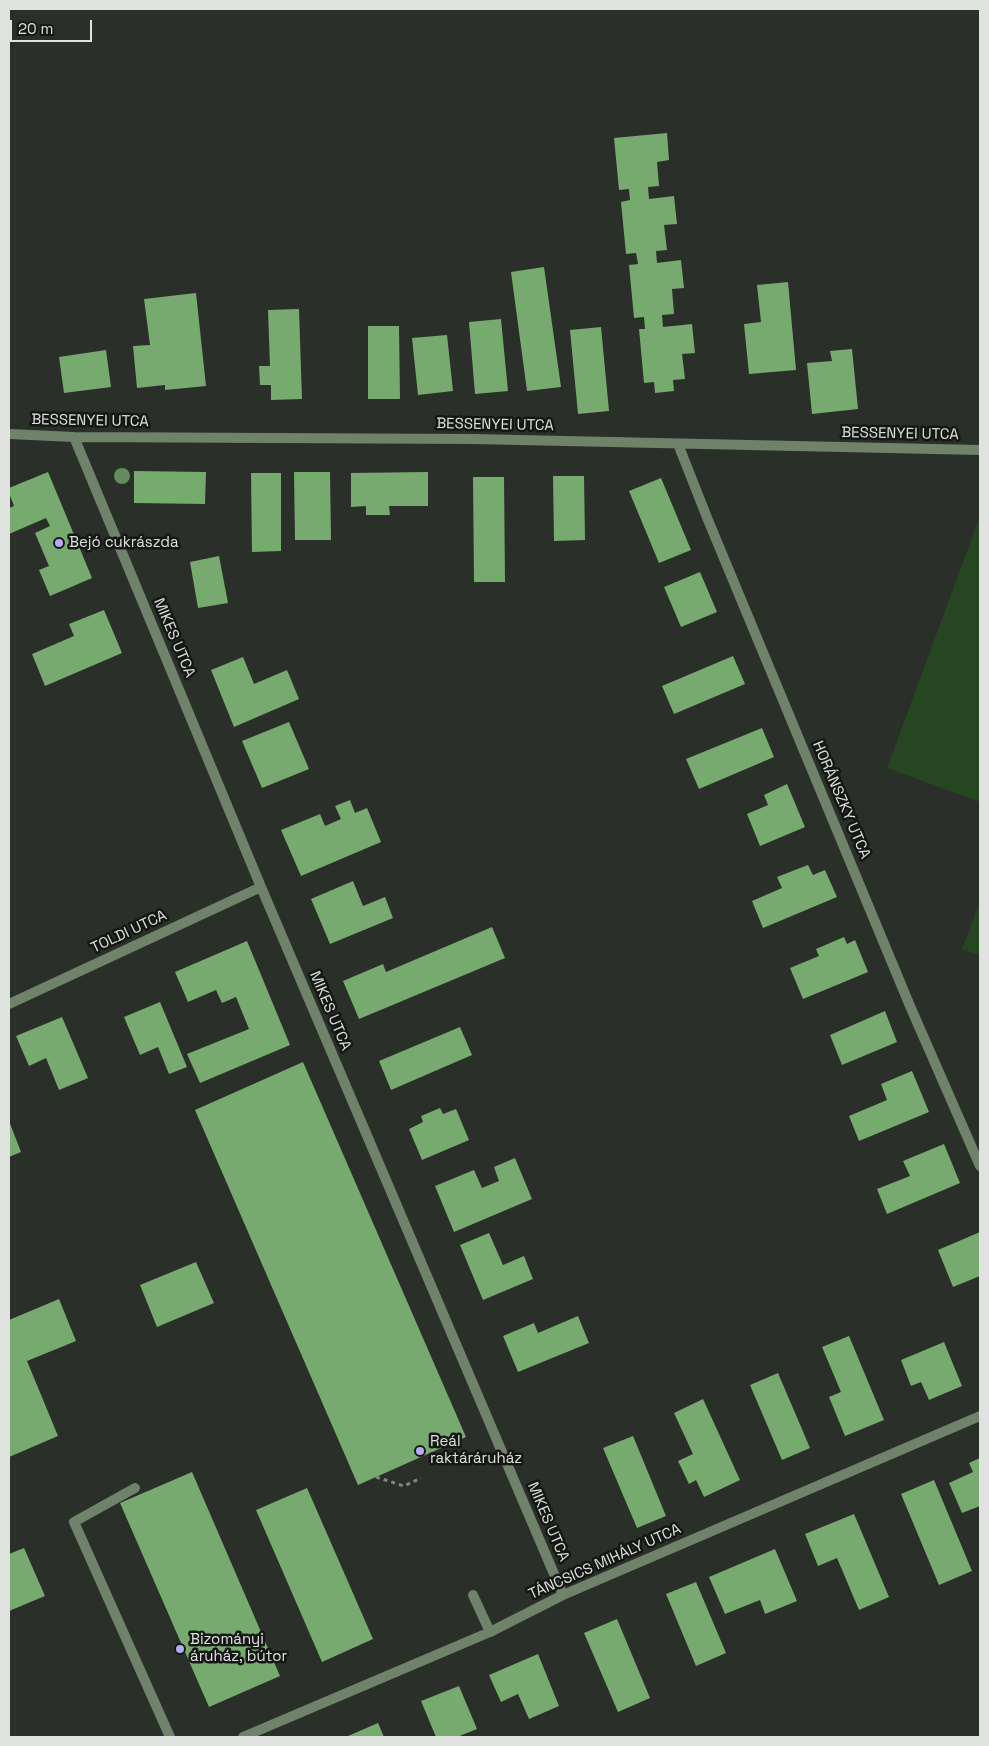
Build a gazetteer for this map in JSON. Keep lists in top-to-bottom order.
{
  "streets": {
    "street": [
      "BESSENYEI UTCA",
      "MIKES UTCA",
      "HORÁNSZKY UTCA",
      "TOLDI UTCA",
      "TÁNCSICS MIHÁLY UTCA"
    ]
  },
  "crossings": [
    ["BESSENYEI UTCA", "MIKES UTCA"],
    ["BESSENYEI UTCA", "HORÁNSZKY UTCA"],
    ["MIKES UTCA", "TOLDI UTCA"],
    ["MIKES UTCA", "TÁNCSICS MIHÁLY UTCA"]
  ],
  "places": ["Bejó cukrászda", "Reál raktáráruház", "Bizományi áruház, bútor"],
  "scale_bar": "20 m"
}
